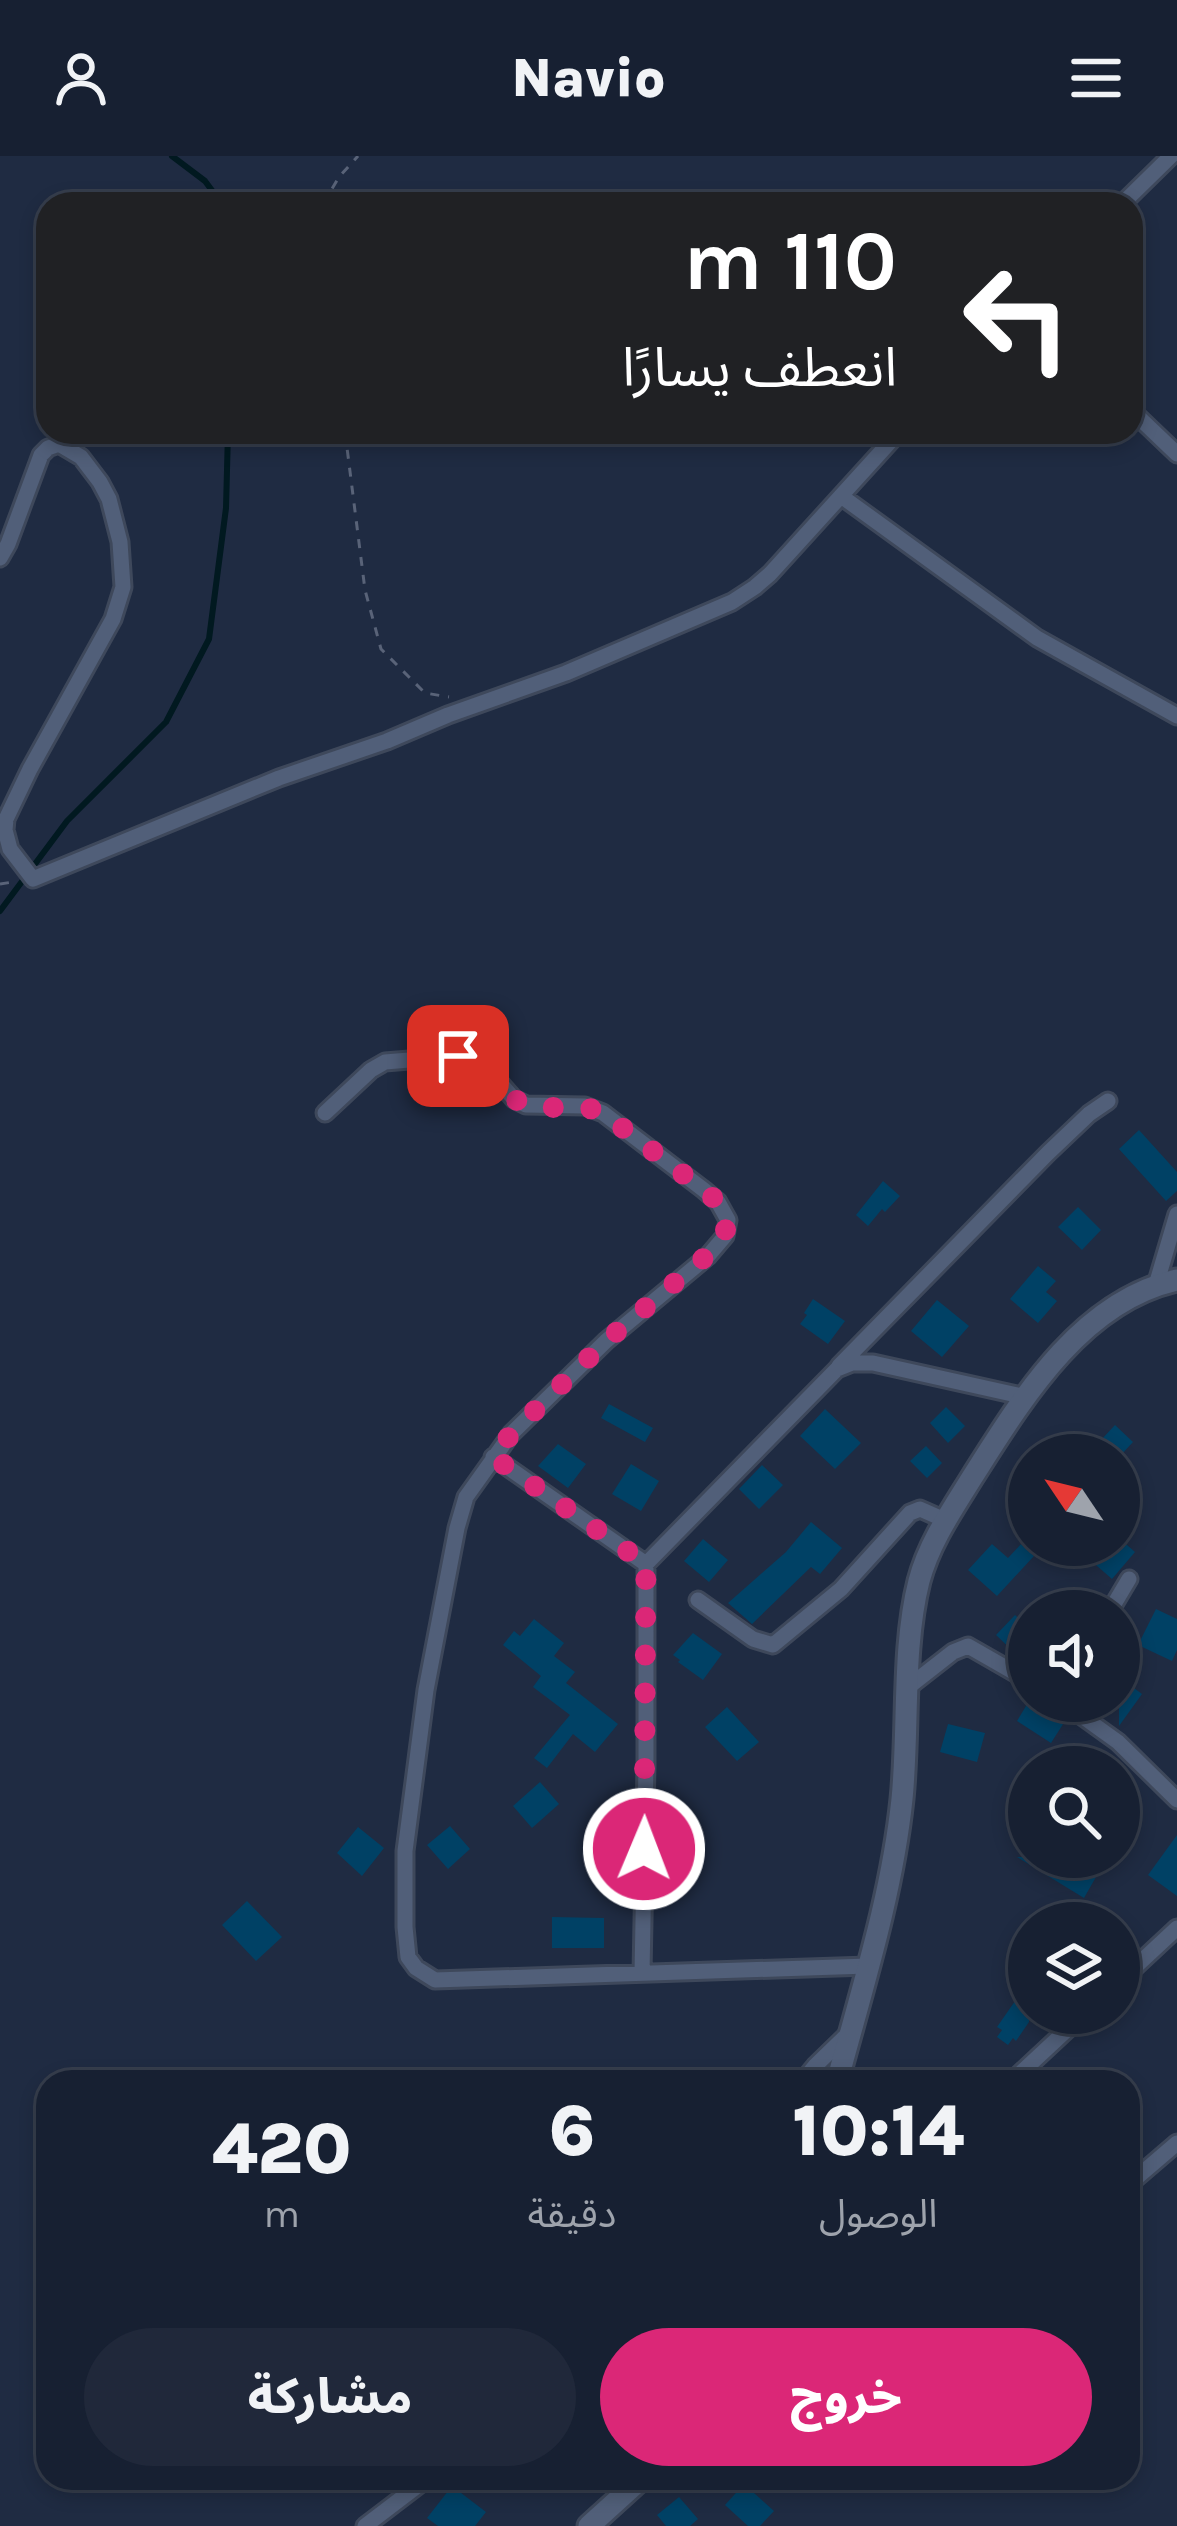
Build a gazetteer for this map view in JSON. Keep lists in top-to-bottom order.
{
  "north": "top left",
  "page": {
    "header": "Navio",
    "turn": ["110 m", "انعطف يسارًا"],
    "eta": [
      "10:14",
      "الوصول",
      "6",
      "دقيقة",
      "420",
      "m"
    ],
    "buttons": ["خروج", "مشاركة"]
  }
}
